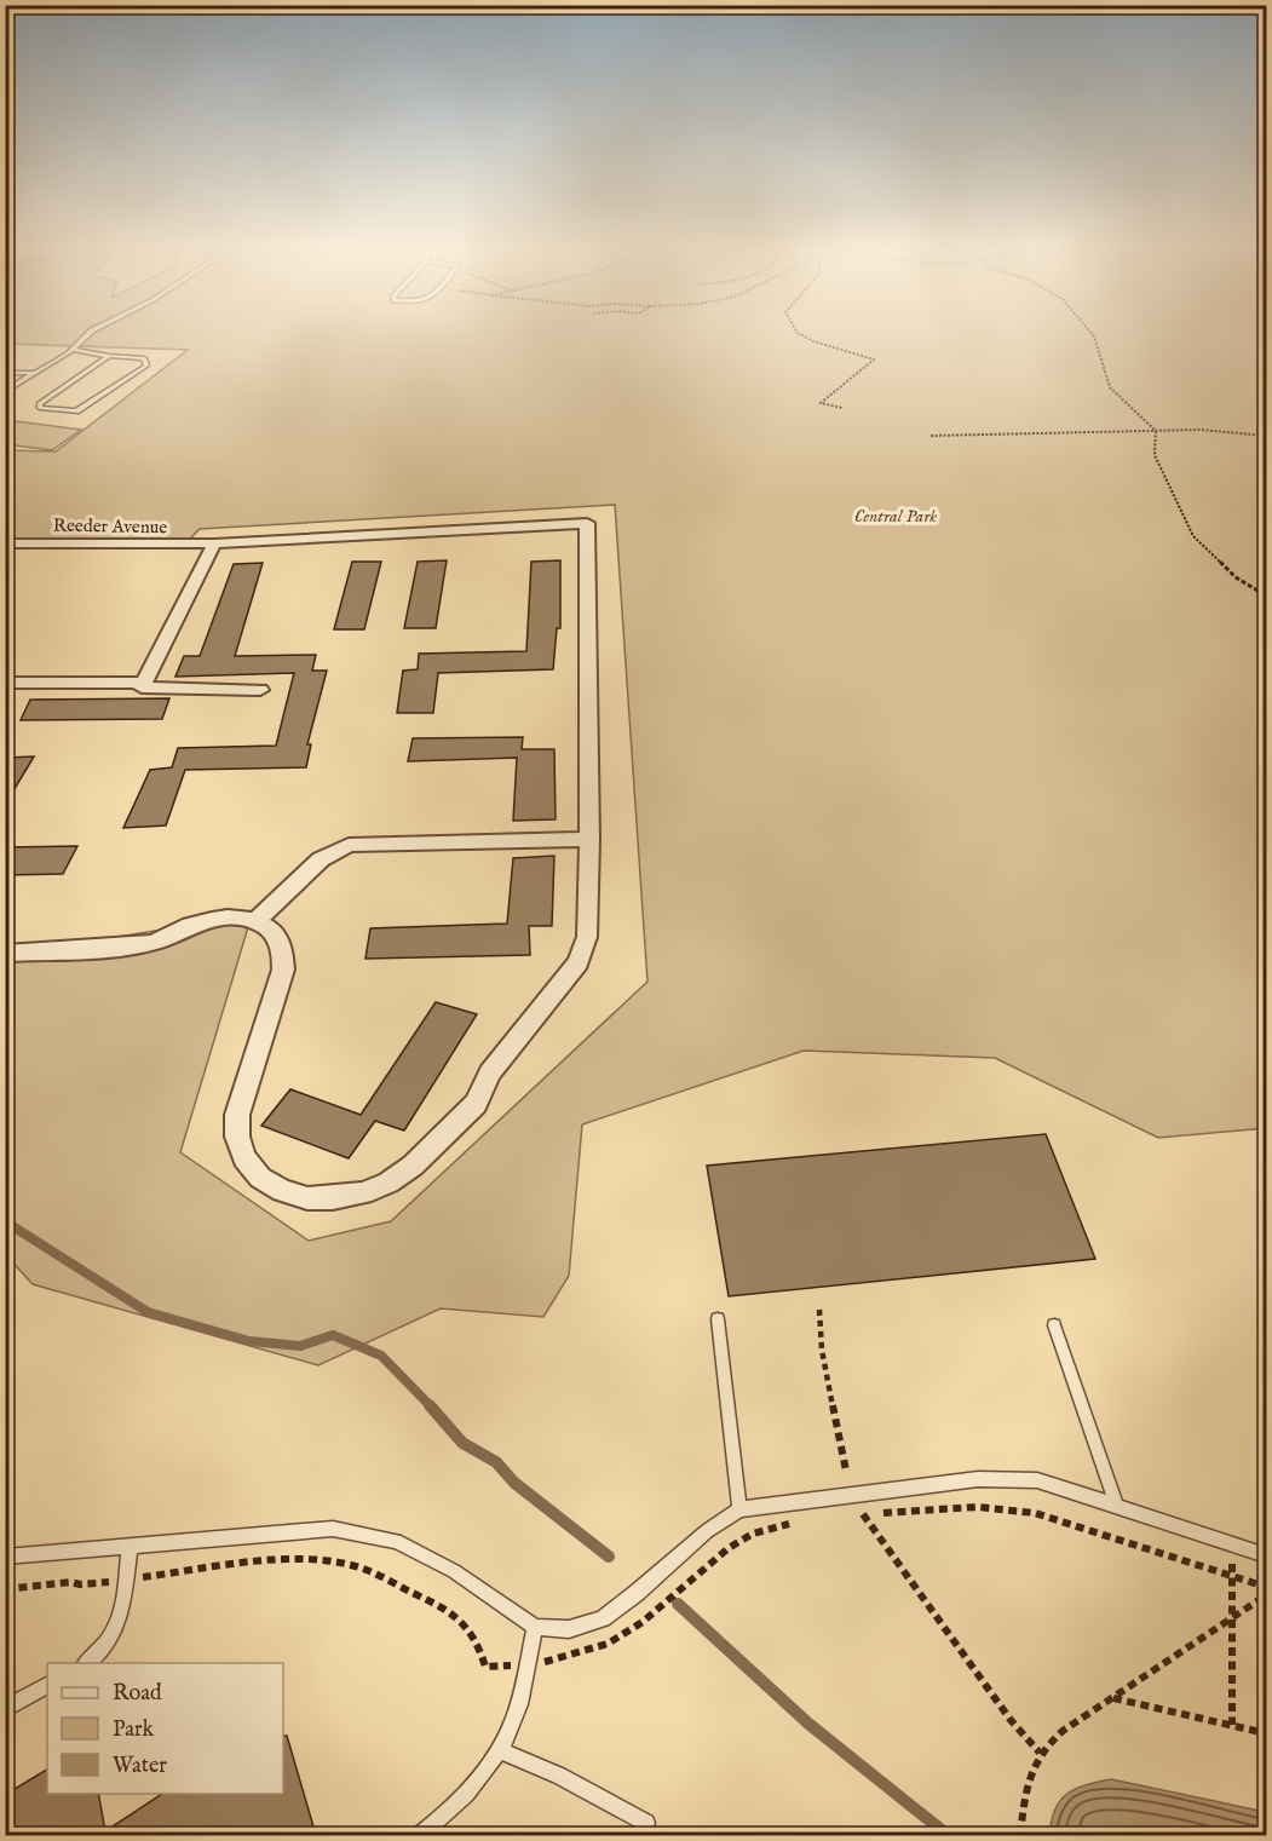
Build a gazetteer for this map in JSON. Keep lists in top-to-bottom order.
{
  "streets": {
    "street": ["Reeder Avenue"]
  },
  "parks": ["Central Park"],
  "legend": ["Road", "Park", "Water"]
}
